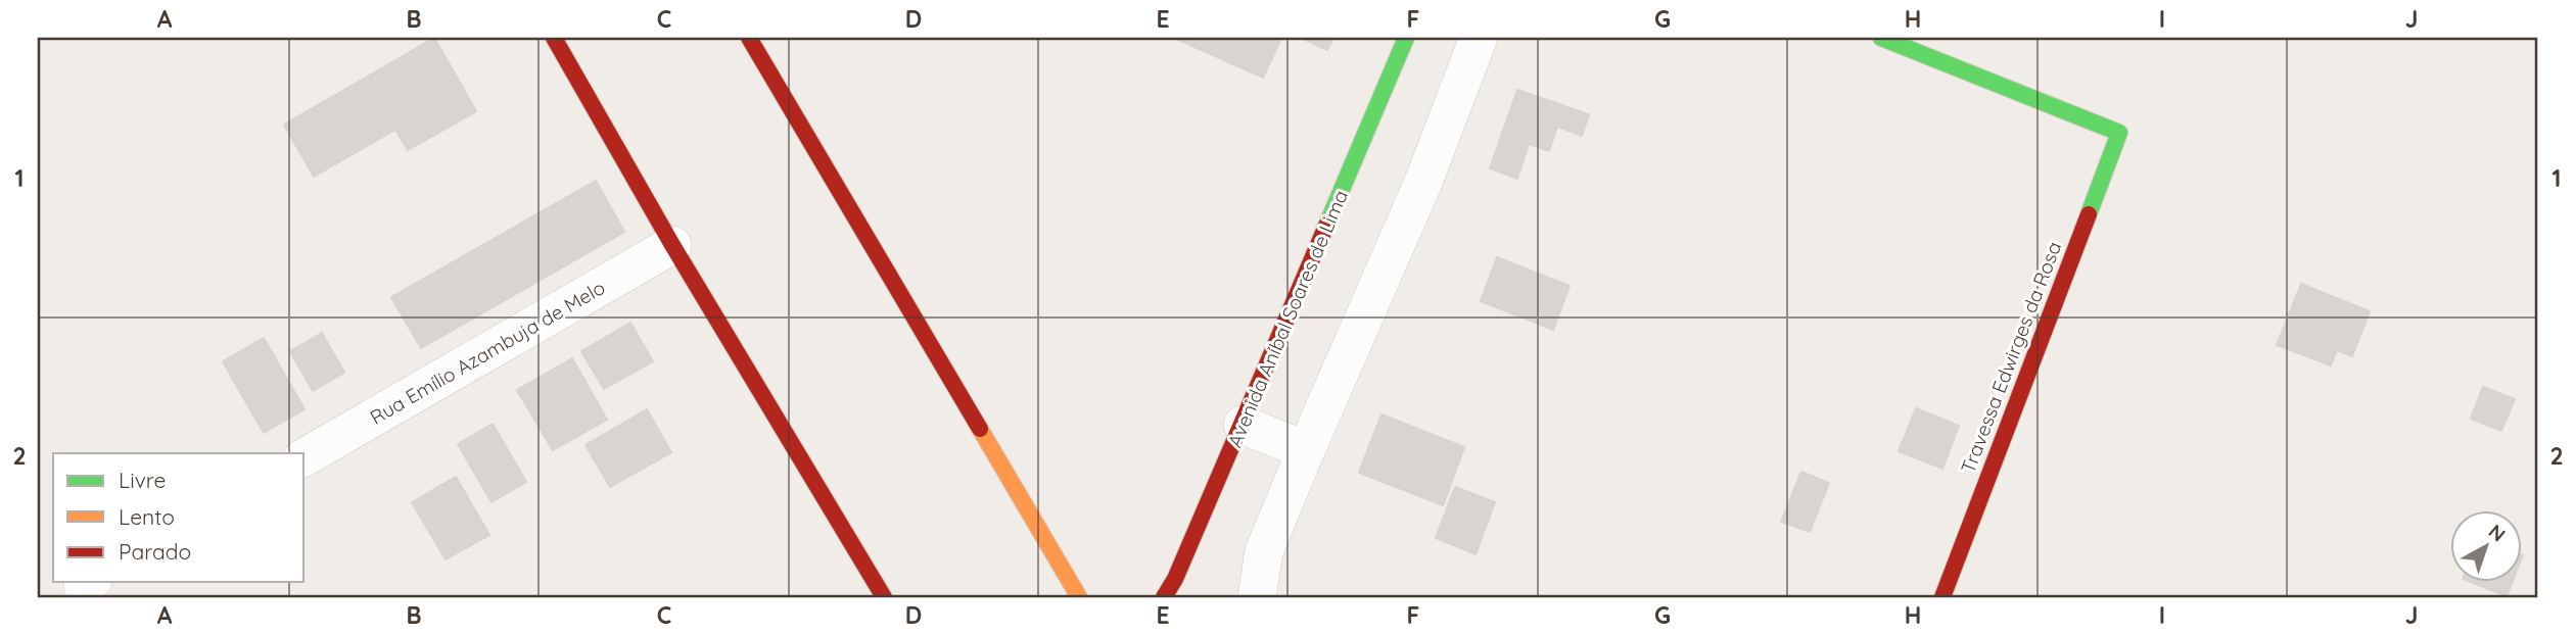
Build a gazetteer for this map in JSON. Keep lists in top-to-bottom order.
{
  "streets": {
    "street": ["Avenida Aníbal Soares de Lima", "Rua Emílio Azambuja de Melo", "Travessa Edwirges da Rosa"]
  },
  "legend": ["Livre", "Lento", "Parado"],
  "north": "top right",
  "grid": {
    "columns": [
      "A",
      "B",
      "C",
      "D",
      "E",
      "F",
      "G",
      "H",
      "I",
      "J"
    ],
    "rows": ["1", "2"]
  }
}
